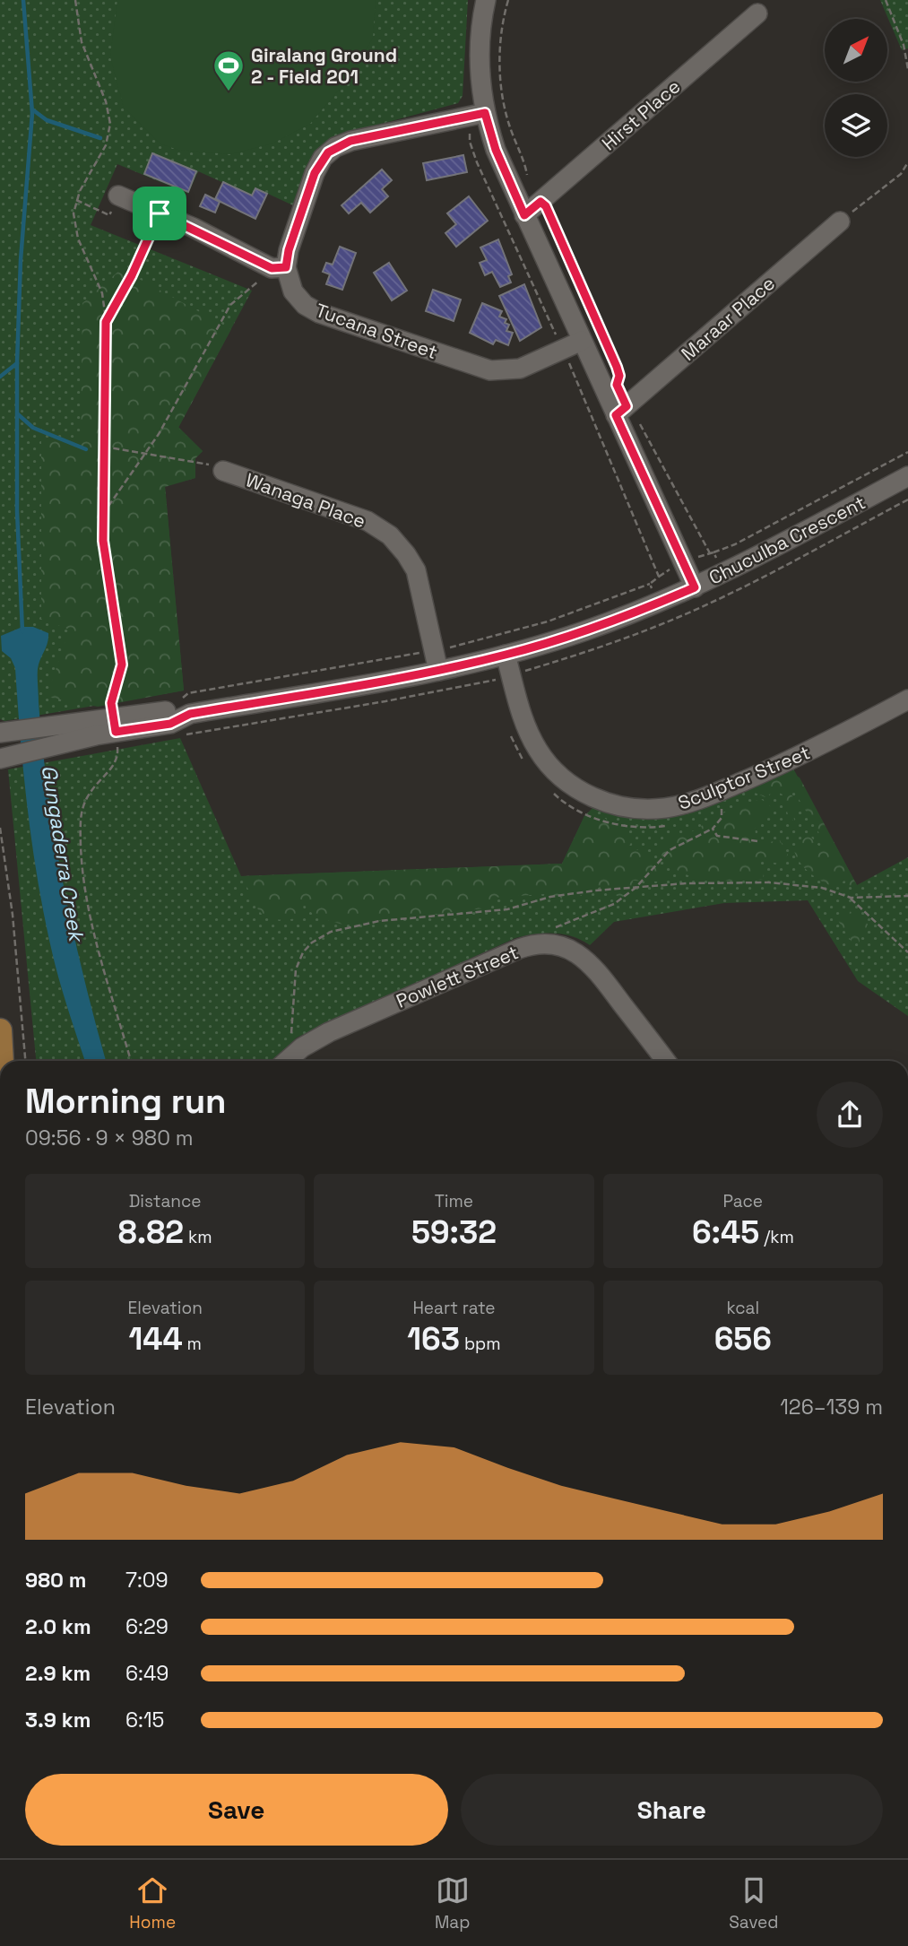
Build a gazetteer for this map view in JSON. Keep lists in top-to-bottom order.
{
  "streets": {
    "street": [
      "Hirst Place",
      "Maraar Place",
      "Tucana Street",
      "Wanaga Place",
      "Chuculba Crescent",
      "Sculptor Street",
      "Powlett Street"
    ]
  },
  "crossings": [
    ["Wanaga Place", "Chuculba Crescent"],
    ["Chuculba Crescent", "Sculptor Street"]
  ],
  "water": ["Gungaderra Creek"],
  "places": {
    "sports": ["Giralang Ground 2 - Field 201"]
  },
  "north": "top right",
  "page": {
    "heading": ["Morning run", "09:56 · 9 × 980 m"],
    "stats": [
      ["Distance", "8.82 km"],
      ["Time", "59:32"],
      ["Pace", "6:45 /km"],
      ["Elevation", "144 m"],
      ["Heart rate", "163 bpm"],
      ["kcal", "656"]
    ],
    "chart": ["Elevation", "126–139 m"],
    "list": [
      {
        "name": "980 m",
        "note": "7:09"
      },
      {
        "name": "2.0 km",
        "note": "6:29"
      },
      {
        "name": "2.9 km",
        "note": "6:49"
      },
      {
        "name": "3.9 km",
        "note": "6:15"
      }
    ],
    "buttons": ["Save", "Share"],
    "tabs": ["Home", "Map", "Saved"]
  }
}
